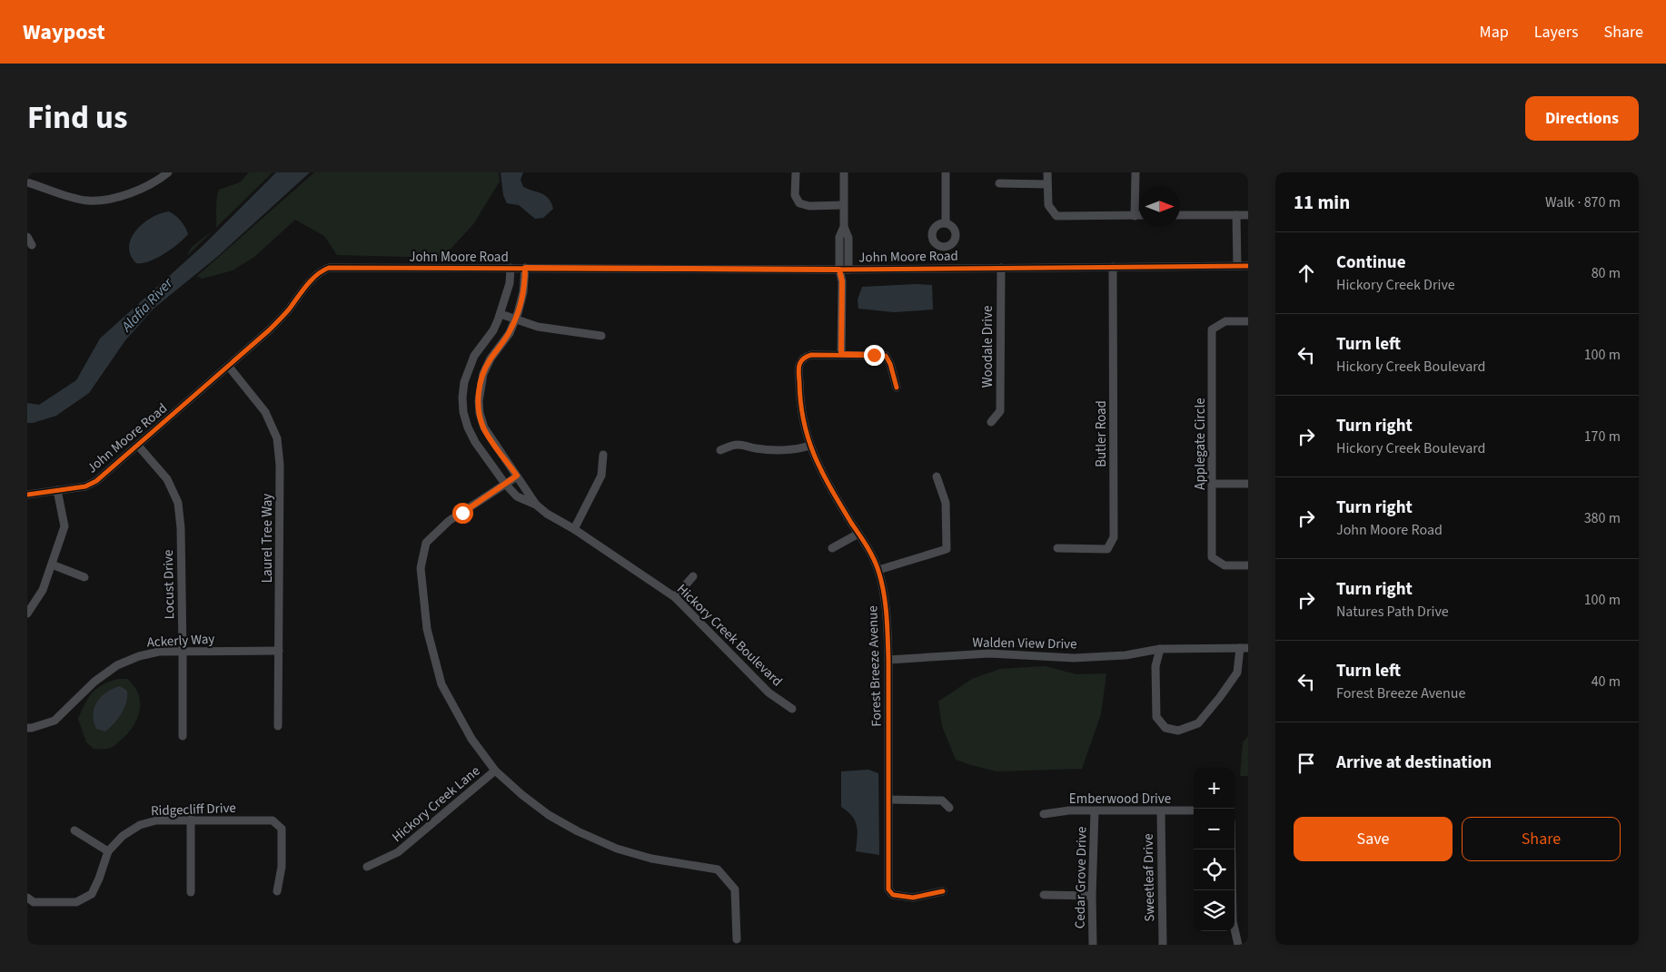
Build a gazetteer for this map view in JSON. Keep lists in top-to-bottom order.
{
  "streets": {
    "street": [
      "John Moore Road",
      "Woodale Drive",
      "Butler Road",
      "Applegate Circle",
      "Laurel Tree Way",
      "Locust Drive",
      "Hickory Creek Boulevard",
      "Ackerly Way",
      "Walden View Drive",
      "Forest Breeze Avenue",
      "Emberwood Drive",
      "Hickory Creek Lane",
      "Ridgecliff Drive",
      "Cedar Grove Drive",
      "Sweetleaf Drive"
    ]
  },
  "crossings": [
    ["John Moore Road", "Woodale Drive"],
    ["John Moore Road", "Butler Road"],
    ["John Moore Road", "Laurel Tree Way"],
    ["John Moore Road", "Locust Drive"],
    ["John Moore Road", "Hickory Creek Boulevard"],
    ["Laurel Tree Way", "Ackerly Way"],
    ["Locust Drive", "Ackerly Way"],
    ["Walden View Drive", "Forest Breeze Avenue"],
    ["Emberwood Drive", "Cedar Grove Drive"],
    ["Emberwood Drive", "Sweetleaf Drive"]
  ],
  "water": ["Alafia River"],
  "north": "right",
  "page": {
    "header": "Waypost",
    "nav": ["Map", "Layers", "Share"],
    "title": "Find us",
    "buttons": [
      "Directions",
      ["Save", "Share"]
    ],
    "heading": ["11 min", "Walk · 870 m"],
    "list": [
      ["Continue", "Hickory Creek Drive", "80 m"],
      ["Turn left", "Hickory Creek Boulevard", "100 m"],
      ["Turn right", "Hickory Creek Boulevard", "170 m"],
      ["Turn right", "John Moore Road", "380 m"],
      ["Turn right", "Natures Path Drive", "100 m"],
      ["Turn left", "Forest Breeze Avenue", "40 m"],
      "Arrive at destination"
    ],
    "map_buttons": ["+", "−"]
  }
}
